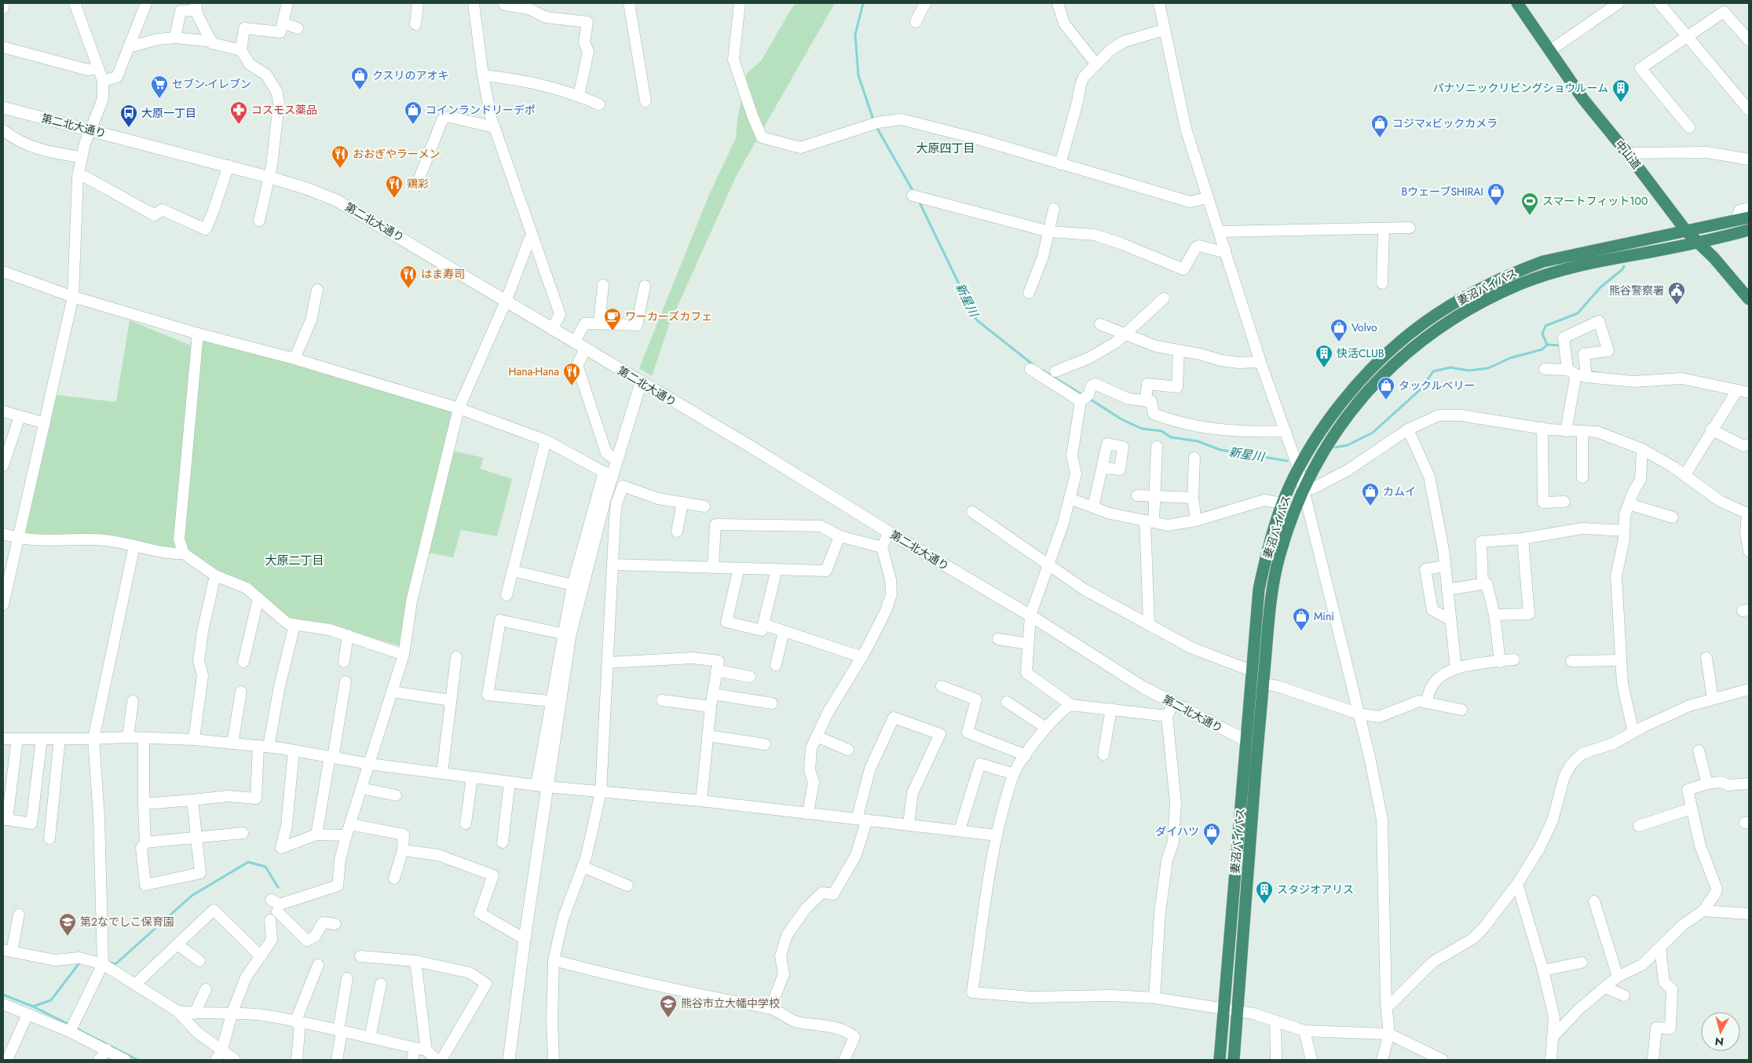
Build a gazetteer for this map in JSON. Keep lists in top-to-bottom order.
{
  "streets": {
    "highway": ["中山道", "妻沼バイパス"],
    "street": ["第二北大通り"]
  },
  "crossings": [
    ["第二北大通り", "妻沼バイパス"],
    ["中山道", "妻沼バイパス"]
  ],
  "districts": ["大原四丁目", "大原二丁目"],
  "water": ["新星川"],
  "places": {
    "shop": [
      "クスリのアオキ",
      "コインランドリーデポ",
      "コジマ×ビックカメラ",
      "BウェーブSHIRAI",
      "Volvo",
      "タックルベリー",
      "カムイ",
      "Mini",
      "ダイハツ"
    ],
    "supermarket": ["セブン-イレブン"],
    "building": ["パナソニックリビングショウルーム", "快活CLUB", "スタジオアリス"],
    "pharmacy": ["コスモス薬品"],
    "bus stop": ["大原一丁目"],
    "restaurant": [
      "おおぎやラーメン",
      "鶏彩",
      "はま寿司",
      "Hana-Hana"
    ],
    "sports": ["スマートフィット100"],
    "public building": ["熊谷警察署"],
    "cafe": ["ワーカーズカフェ"],
    "school or university": ["第2なでしこ保育園", "熊谷市立大幡中学校"]
  },
  "north": "bottom"
}
